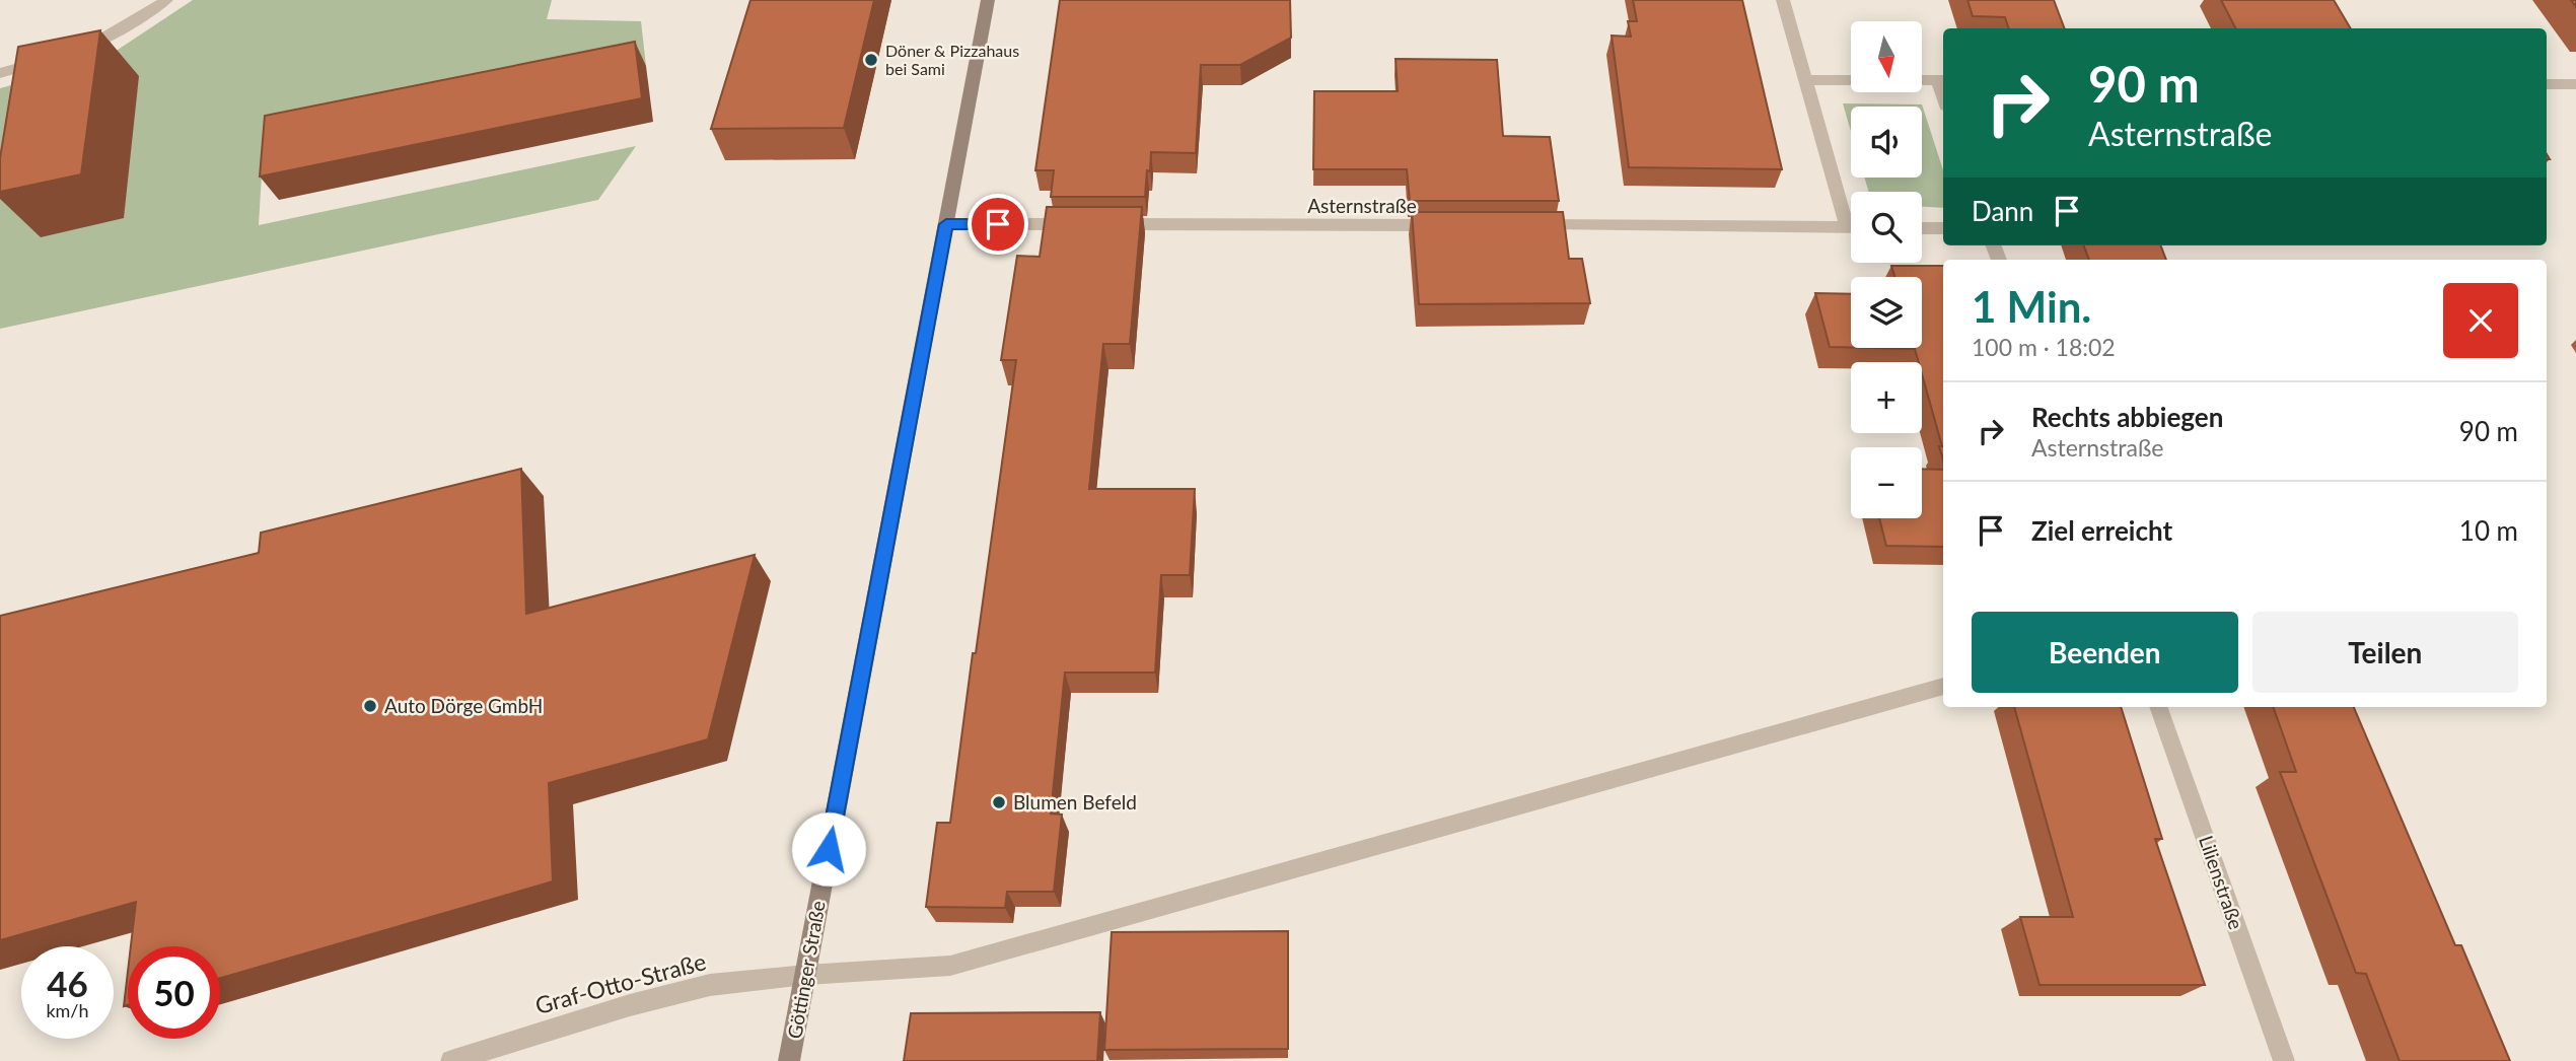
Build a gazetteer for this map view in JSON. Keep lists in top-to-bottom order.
{
  "streets": {
    "main road": ["Göttinger Straße"],
    "street": ["Asternstraße", "Lilienstraße", "Graf-Otto-Straße"]
  },
  "crossings": [
    ["Asternstraße", "Göttinger Straße"],
    ["Göttinger Straße", "Graf-Otto-Straße"]
  ],
  "places": ["Döner & Pizzahaus bei Sami", "Auto Dörge GmbH", "Blumen Befeld"],
  "north": "bottom",
  "page": {
    "map_buttons": ["+", "−"],
    "turn": ["90 m", "Asternstraße"],
    "then": "Dann",
    "heading": ["1 Min.", "100 m · 18:02"],
    "list": [
      {
        "name": "Rechts abbiegen",
        "note": "Asternstraße",
        "value": "90 m"
      },
      {
        "name": "Ziel erreicht",
        "value": "10 m"
      }
    ],
    "buttons": ["Beenden", "Teilen"],
    "speed": "46 km/h",
    "limit": "50"
  }
}
